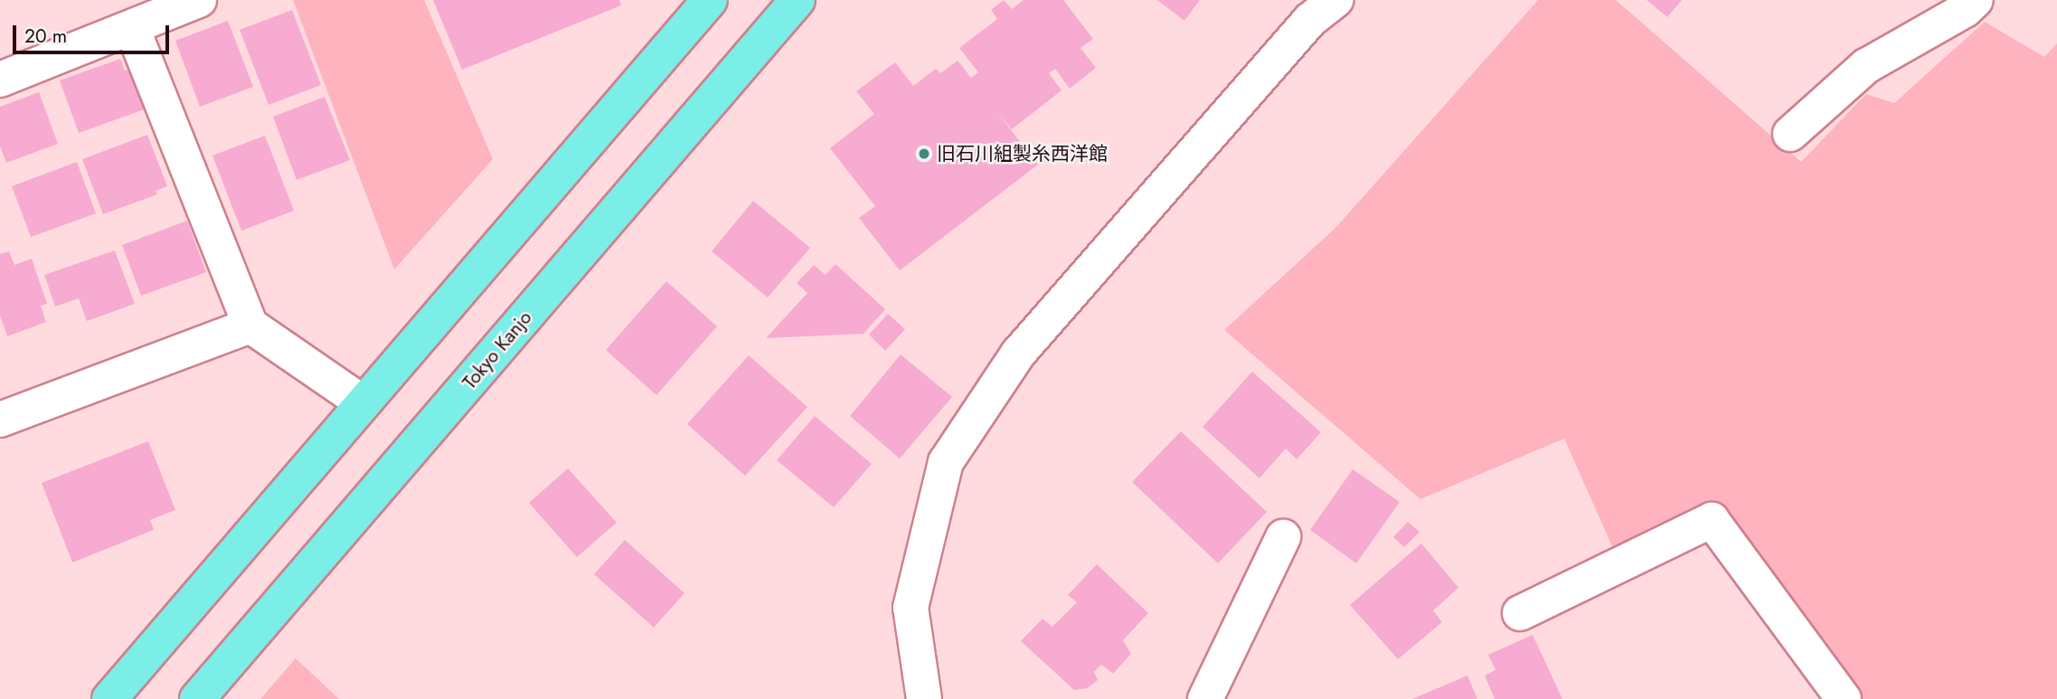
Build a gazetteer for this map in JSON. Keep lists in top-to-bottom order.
{
  "streets": {
    "highway": ["Tokyo Kanjo"]
  },
  "places": ["旧石川組製糸西洋館"],
  "scale_bar": "20 m"
}
